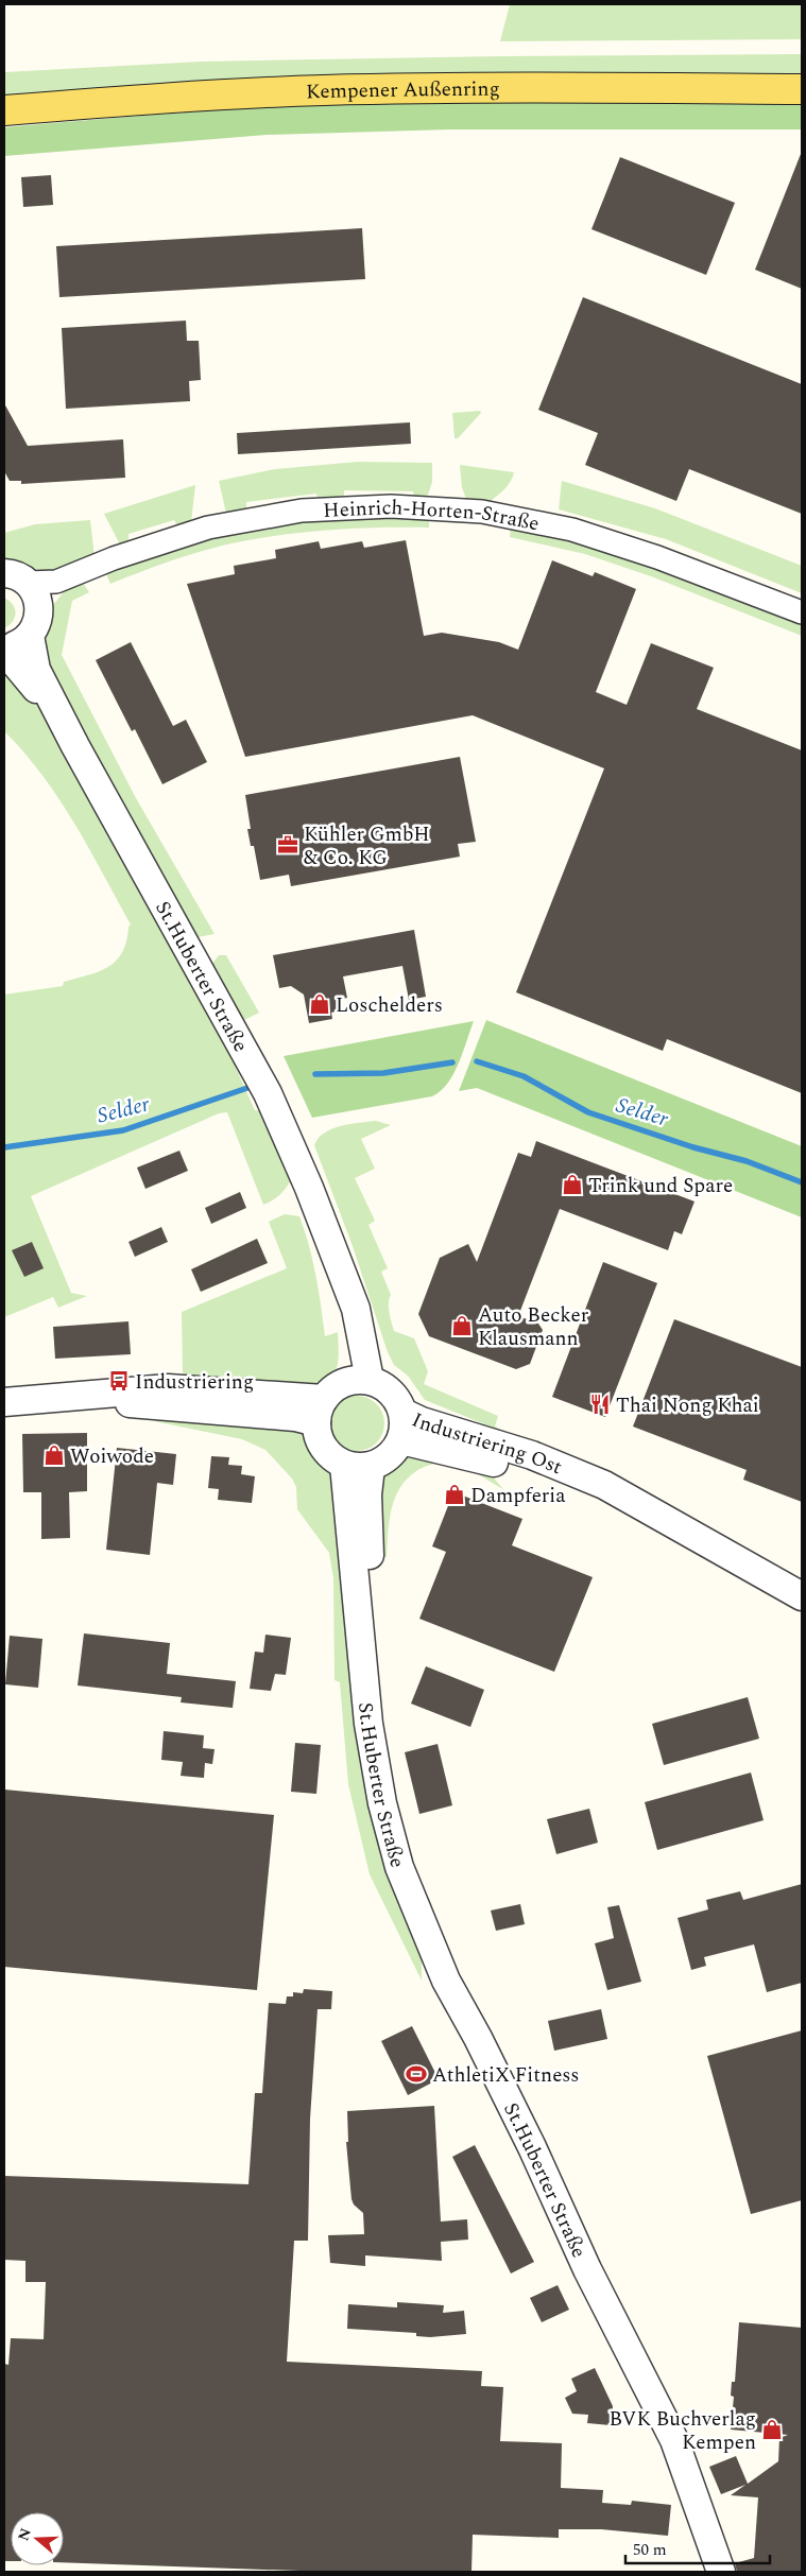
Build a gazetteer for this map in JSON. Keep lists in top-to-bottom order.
{
  "streets": {
    "main road": ["Kempener Außenring"],
    "street": ["Heinrich-Horten-Straße", "St.Huberter Straße", "Industriering Ost"]
  },
  "crossings": [
    ["St.Huberter Straße", "Industriering Ost"]
  ],
  "water": ["Selder"],
  "places": {
    "office": ["Kühler GmbH & Co. KG"],
    "shop": [
      "Loschelders",
      "Trink und Spare",
      "Auto Becker Klausmann",
      "Woiwode",
      "Dampferia",
      "BVK Buchverlag Kempen"
    ],
    "bus stop": ["Industriering"],
    "restaurant": ["Thai Nong Khai"],
    "sports": ["AthletiX Fitness"]
  },
  "scale_bar": "50 m",
  "north": "left"
}
